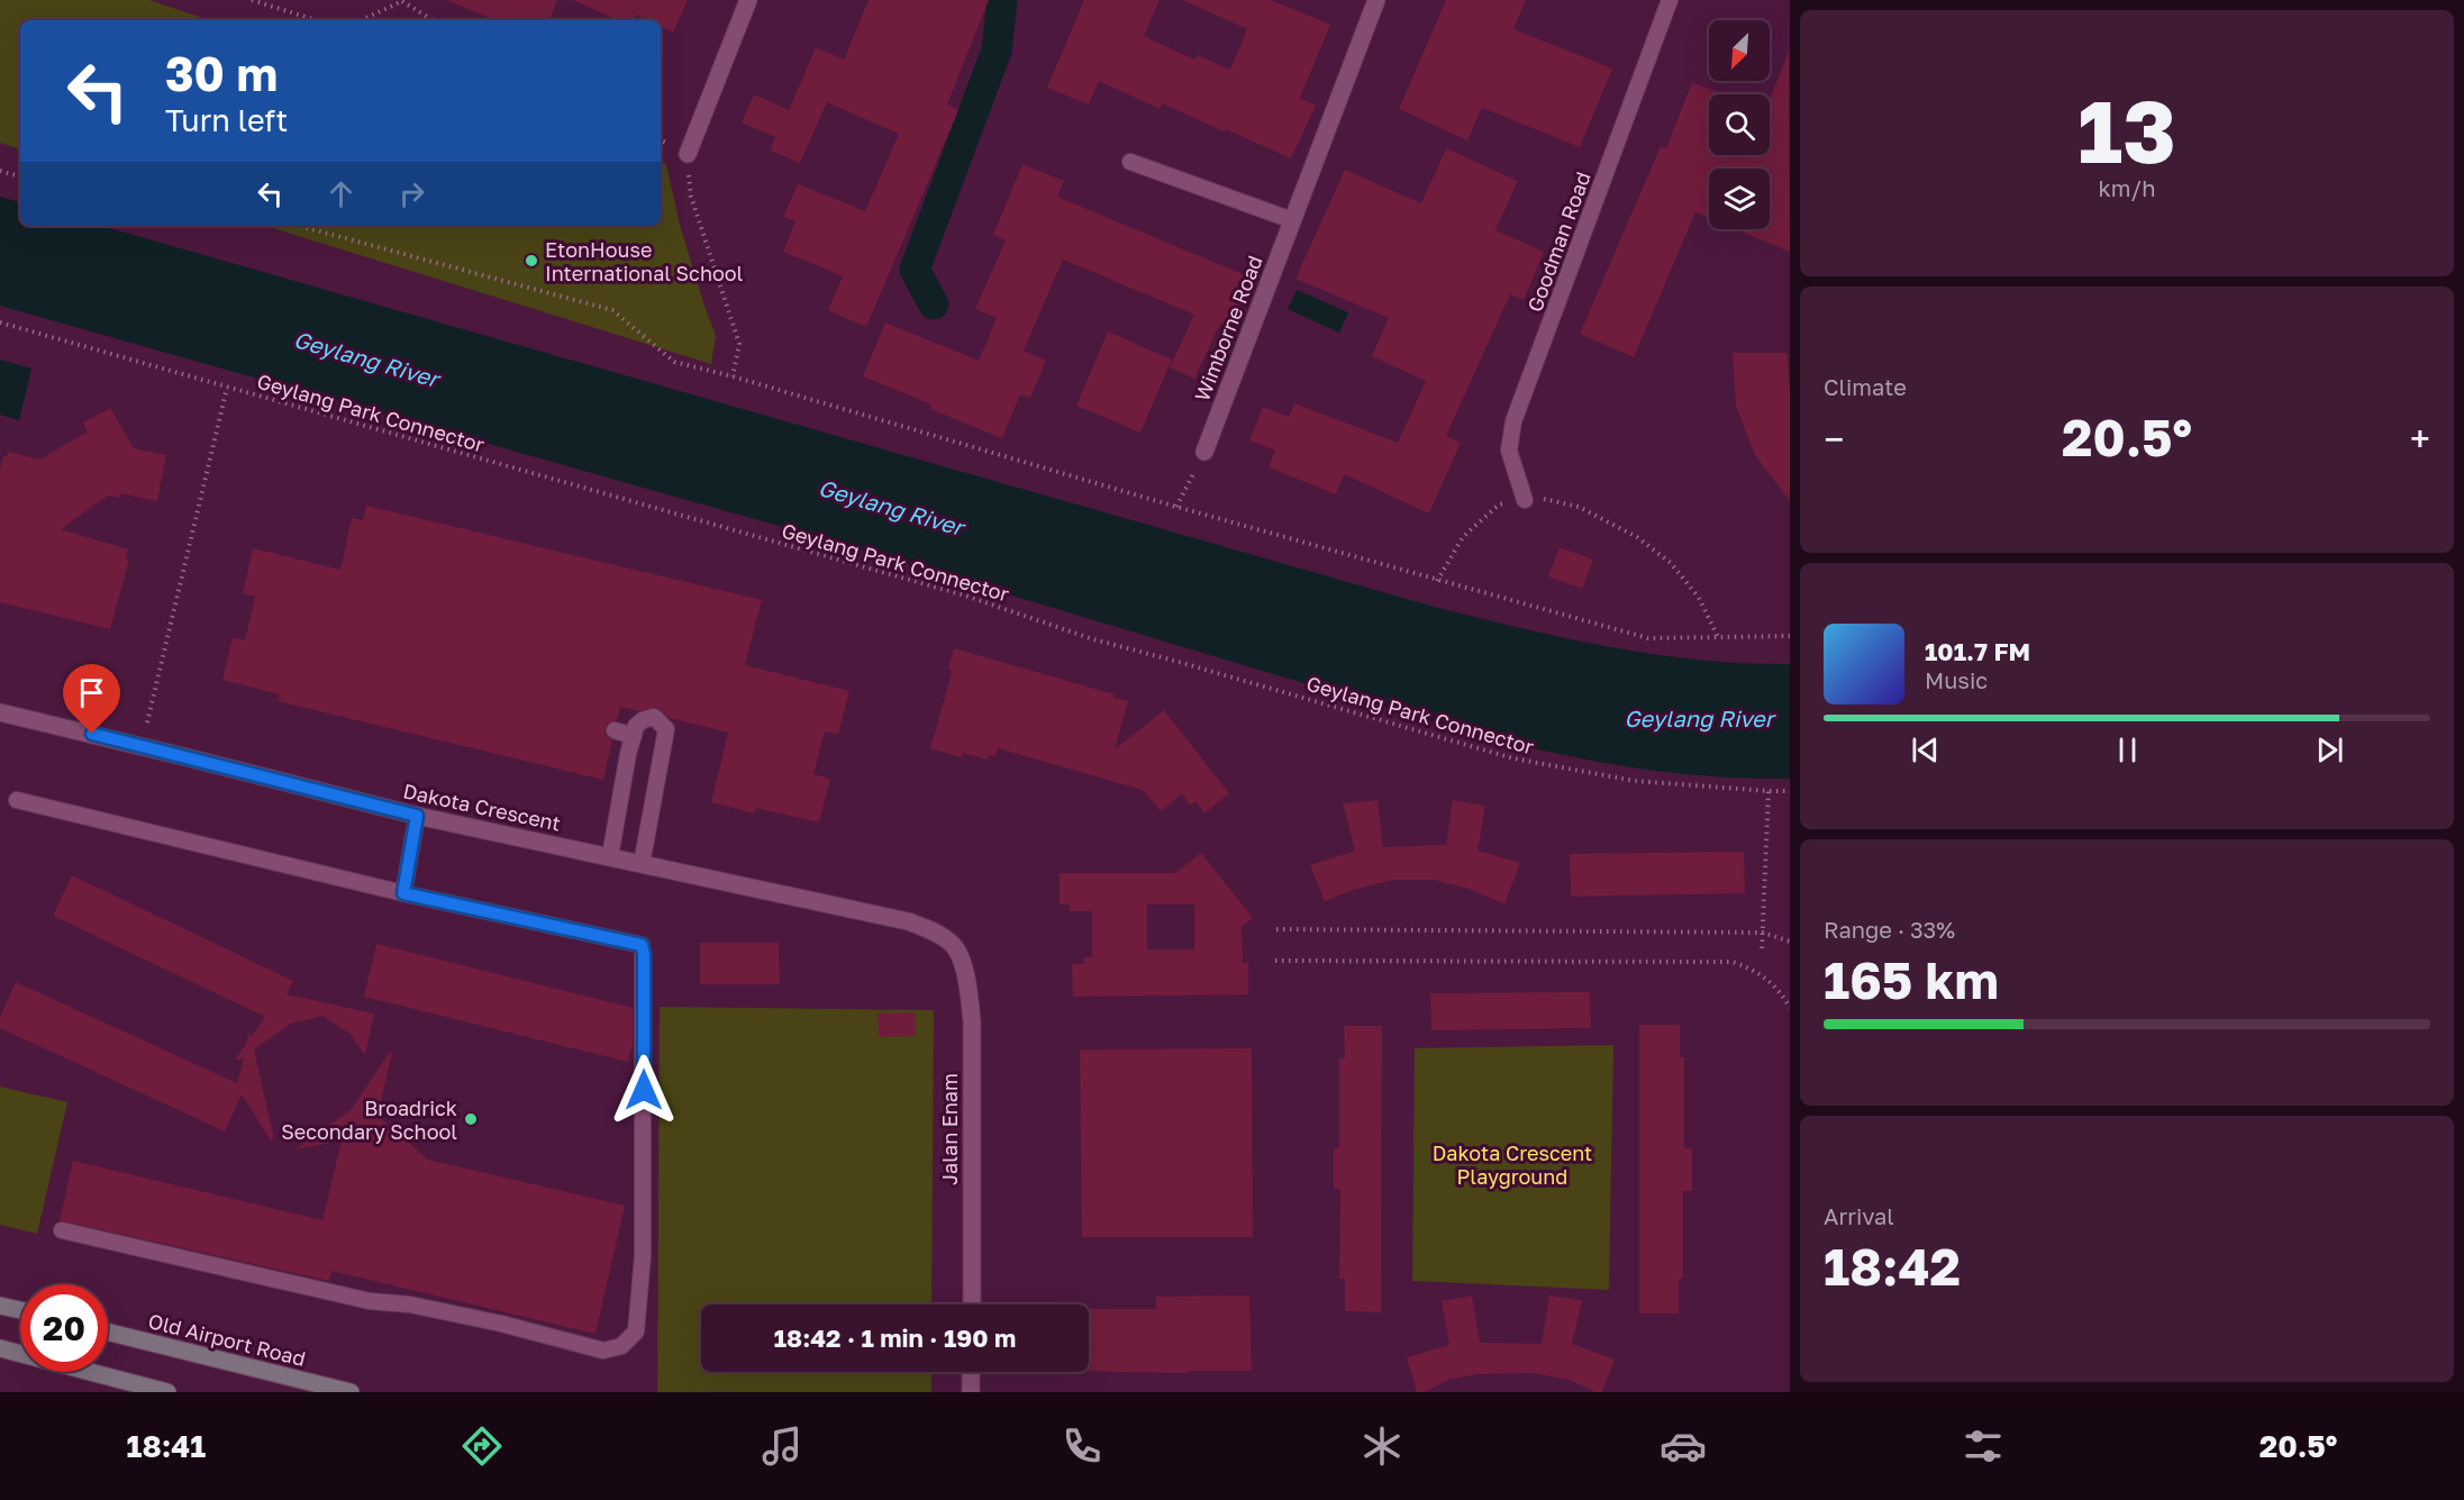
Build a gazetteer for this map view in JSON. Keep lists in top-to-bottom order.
{
  "streets": {
    "main road": ["Old Airport Road"],
    "street": ["Wimborne Road", "Dakota Crescent", "Jalan Enam"],
    "lane": ["Goodman Road"],
    "path": ["Geylang Park Connector"]
  },
  "crossings": [
    ["Dakota Crescent", "Jalan Enam"]
  ],
  "water": ["Geylang River"],
  "parks": ["Dakota Crescent Playground"],
  "places": ["EtonHouse International School", "Broadrick Secondary School"],
  "north": "bottom left",
  "page": {
    "tile": [
      ["13", "km/h"],
      "Climate",
      ["Range · 33%", "165 km"],
      ["Arrival", "18:42"]
    ],
    "turn": ["30 m", "Turn left"],
    "heat": ["−", "20.5°", "+"],
    "song": ["101.7 FM", "Music"],
    "limit": "20",
    "trip": "18:42 · 1 min · 190 m",
    "tabs": ["18:41", "20.5°"]
  }
}
